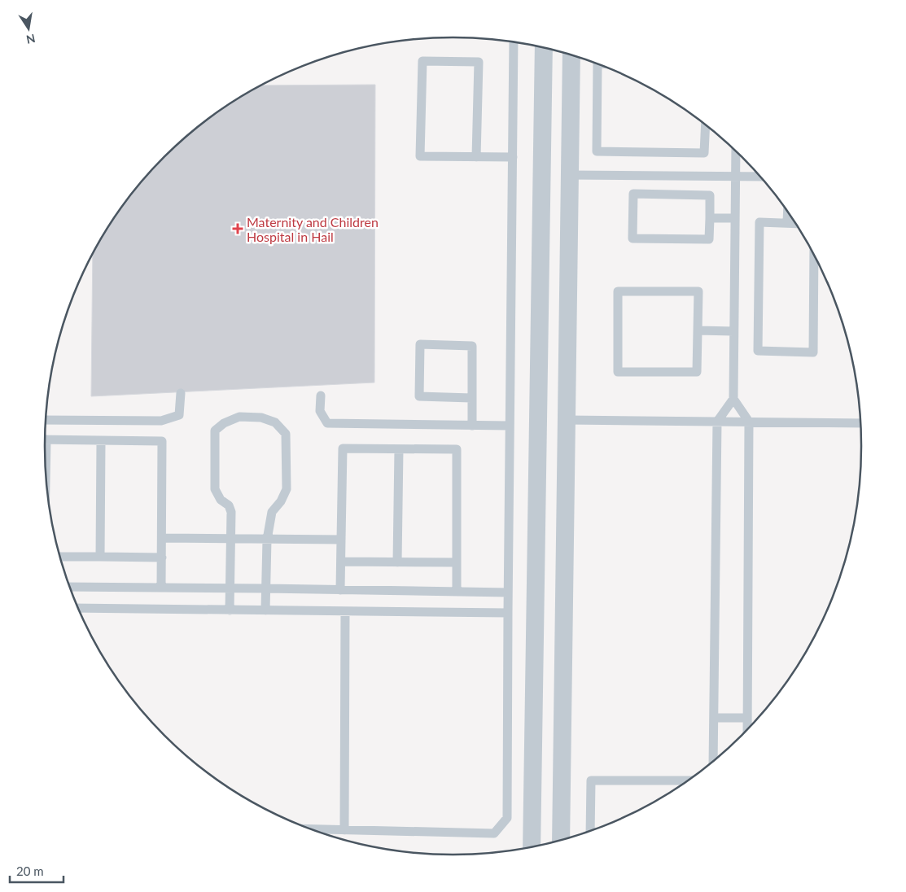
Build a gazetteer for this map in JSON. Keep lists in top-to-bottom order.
{
  "places": {
    "health": ["Maternity and Children Hospital in Hail"]
  },
  "scale_bar": "20 m",
  "north": "bottom"
}
